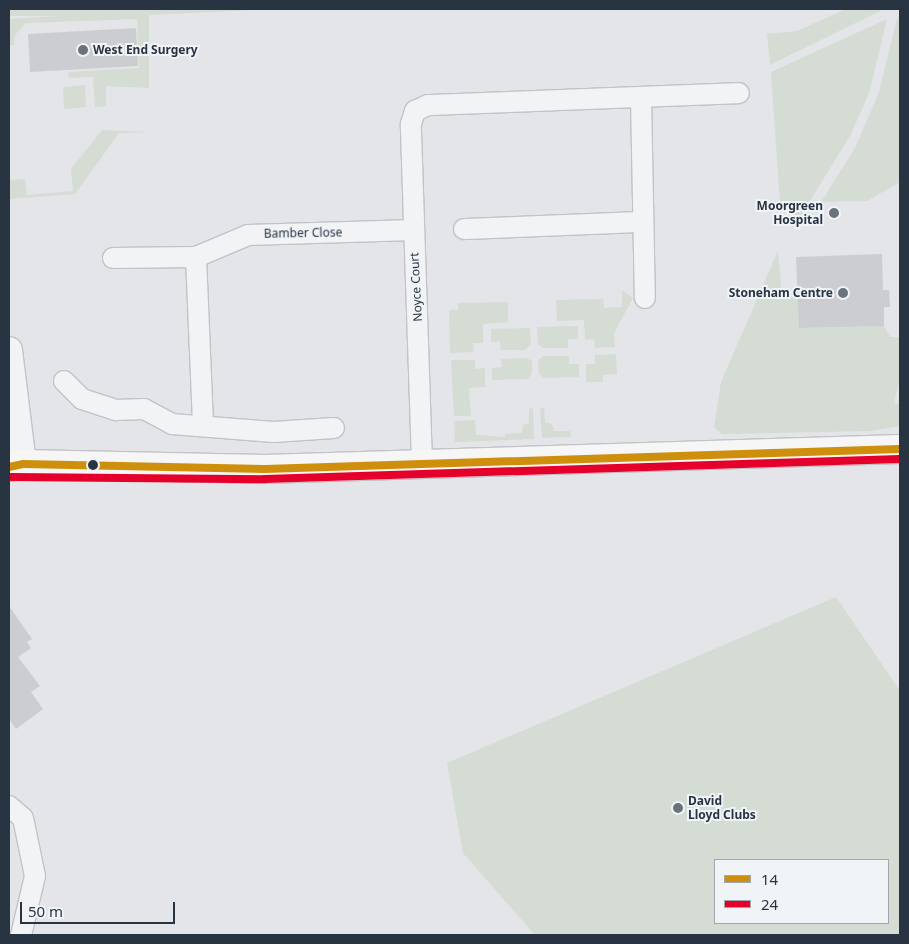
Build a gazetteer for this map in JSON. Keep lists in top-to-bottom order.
{
  "streets": {
    "street": ["Bamber Close", "Noyce Court"]
  },
  "crossings": [
    ["Bamber Close", "Noyce Court"]
  ],
  "places": [
    "West End Surgery",
    "Moorgreen Hospital",
    "Stoneham Centre",
    "David Lloyd Clubs"
  ],
  "lines": ["transit line 14", "transit line 24"],
  "legend": ["14", "24"],
  "scale_bar": "50 m"
}
